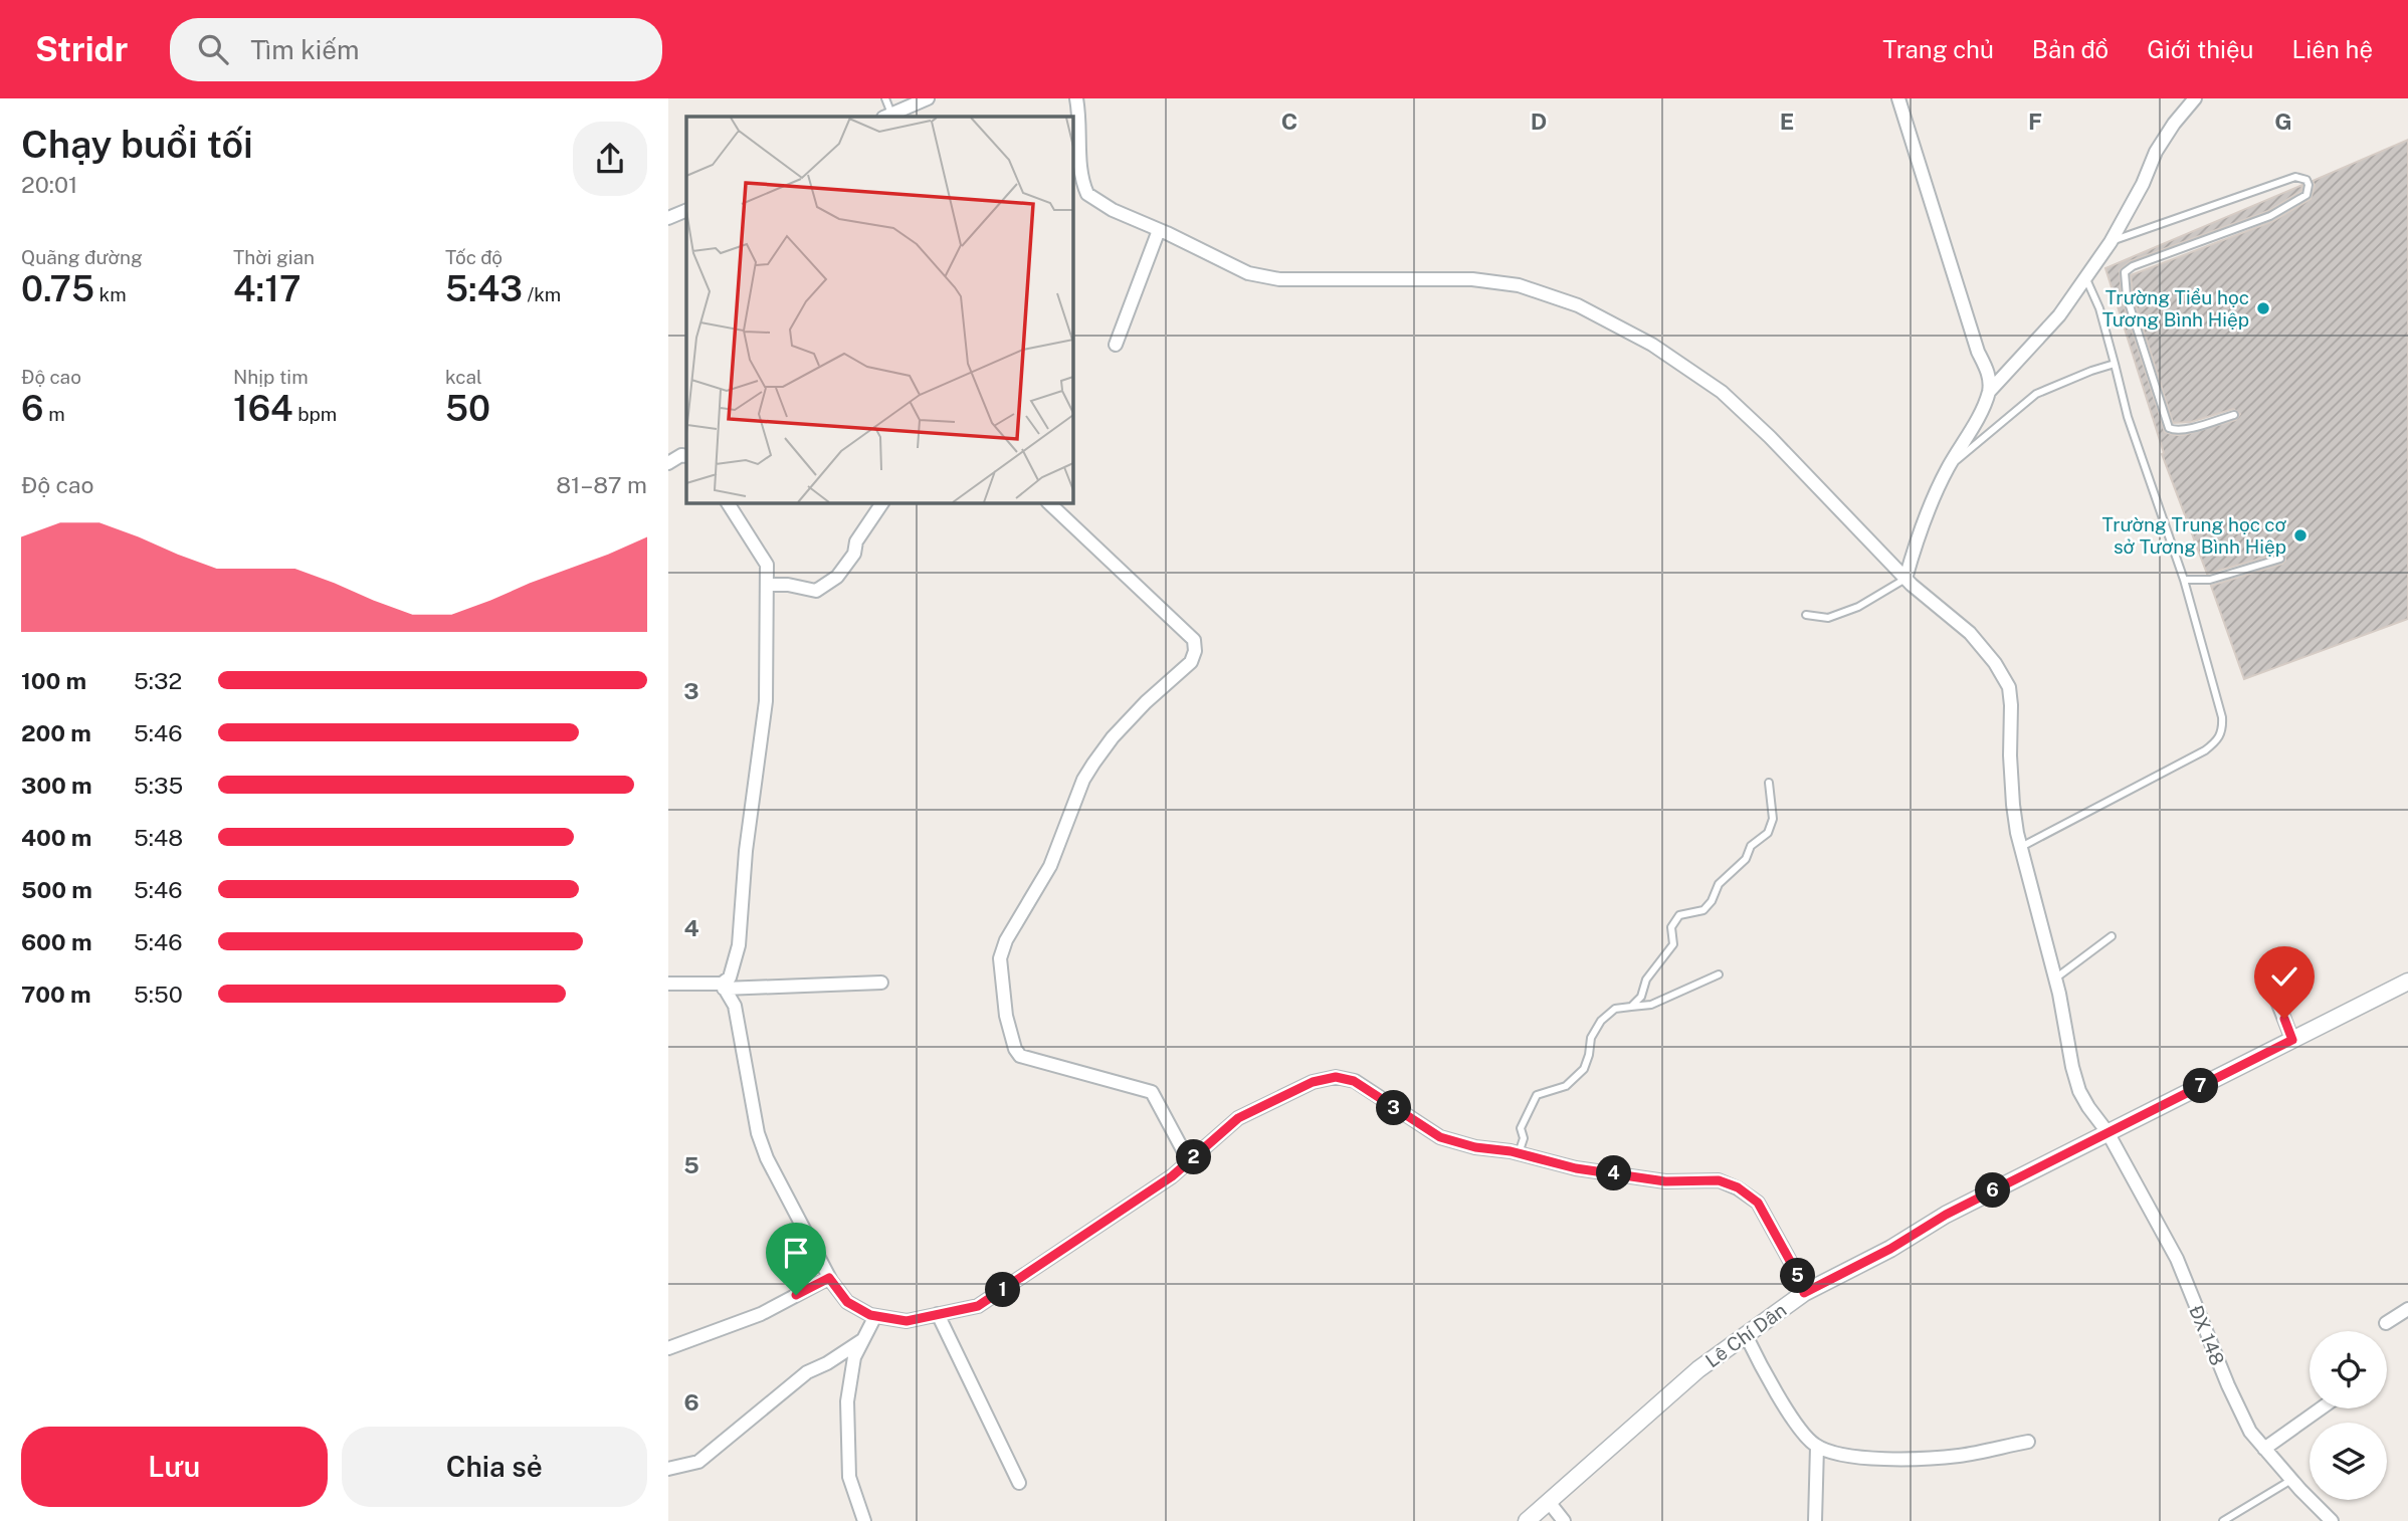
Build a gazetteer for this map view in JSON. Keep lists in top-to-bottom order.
{
  "streets": {
    "street": ["Lê Chí Dân", "ĐX 148"]
  },
  "crossings": [
    ["Lê Chí Dân", "ĐX 148"]
  ],
  "places": ["Trường Tiểu học Tương Bình Hiệp", "Trường Trung học cơ sở Tương Bình Hiệp"],
  "page": {
    "header": "Stridr",
    "search": "Tìm kiếm",
    "nav": [
      "Trang chủ",
      "Bản đồ",
      "Giới thiệu",
      "Liên hệ"
    ],
    "heading": ["Chạy buổi tối", "20:01"],
    "stats": [
      ["Quãng đường", "0.75 km"],
      ["Thời gian", "4:17"],
      ["Tốc độ", "5:43 /km"],
      ["Độ cao", "6 m"],
      ["Nhịp tim", "164 bpm"],
      ["kcal", "50"]
    ],
    "chart": ["Độ cao", "81–87 m"],
    "list": [
      {
        "name": "100 m",
        "note": "5:32"
      },
      {
        "name": "200 m",
        "note": "5:46"
      },
      {
        "name": "300 m",
        "note": "5:35"
      },
      {
        "name": "400 m",
        "note": "5:48"
      },
      {
        "name": "500 m",
        "note": "5:46"
      },
      {
        "name": "600 m",
        "note": "5:46"
      },
      {
        "name": "700 m",
        "note": "5:50"
      }
    ],
    "pins": [
      "7",
      "3",
      "2",
      "4",
      "6",
      "5",
      "1"
    ],
    "buttons": ["Lưu", "Chia sẻ"]
  },
  "grid": {
    "columns": [
      "C",
      "D",
      "E",
      "F",
      "G"
    ],
    "rows": [
      "3",
      "4",
      "5",
      "6"
    ]
  }
}
